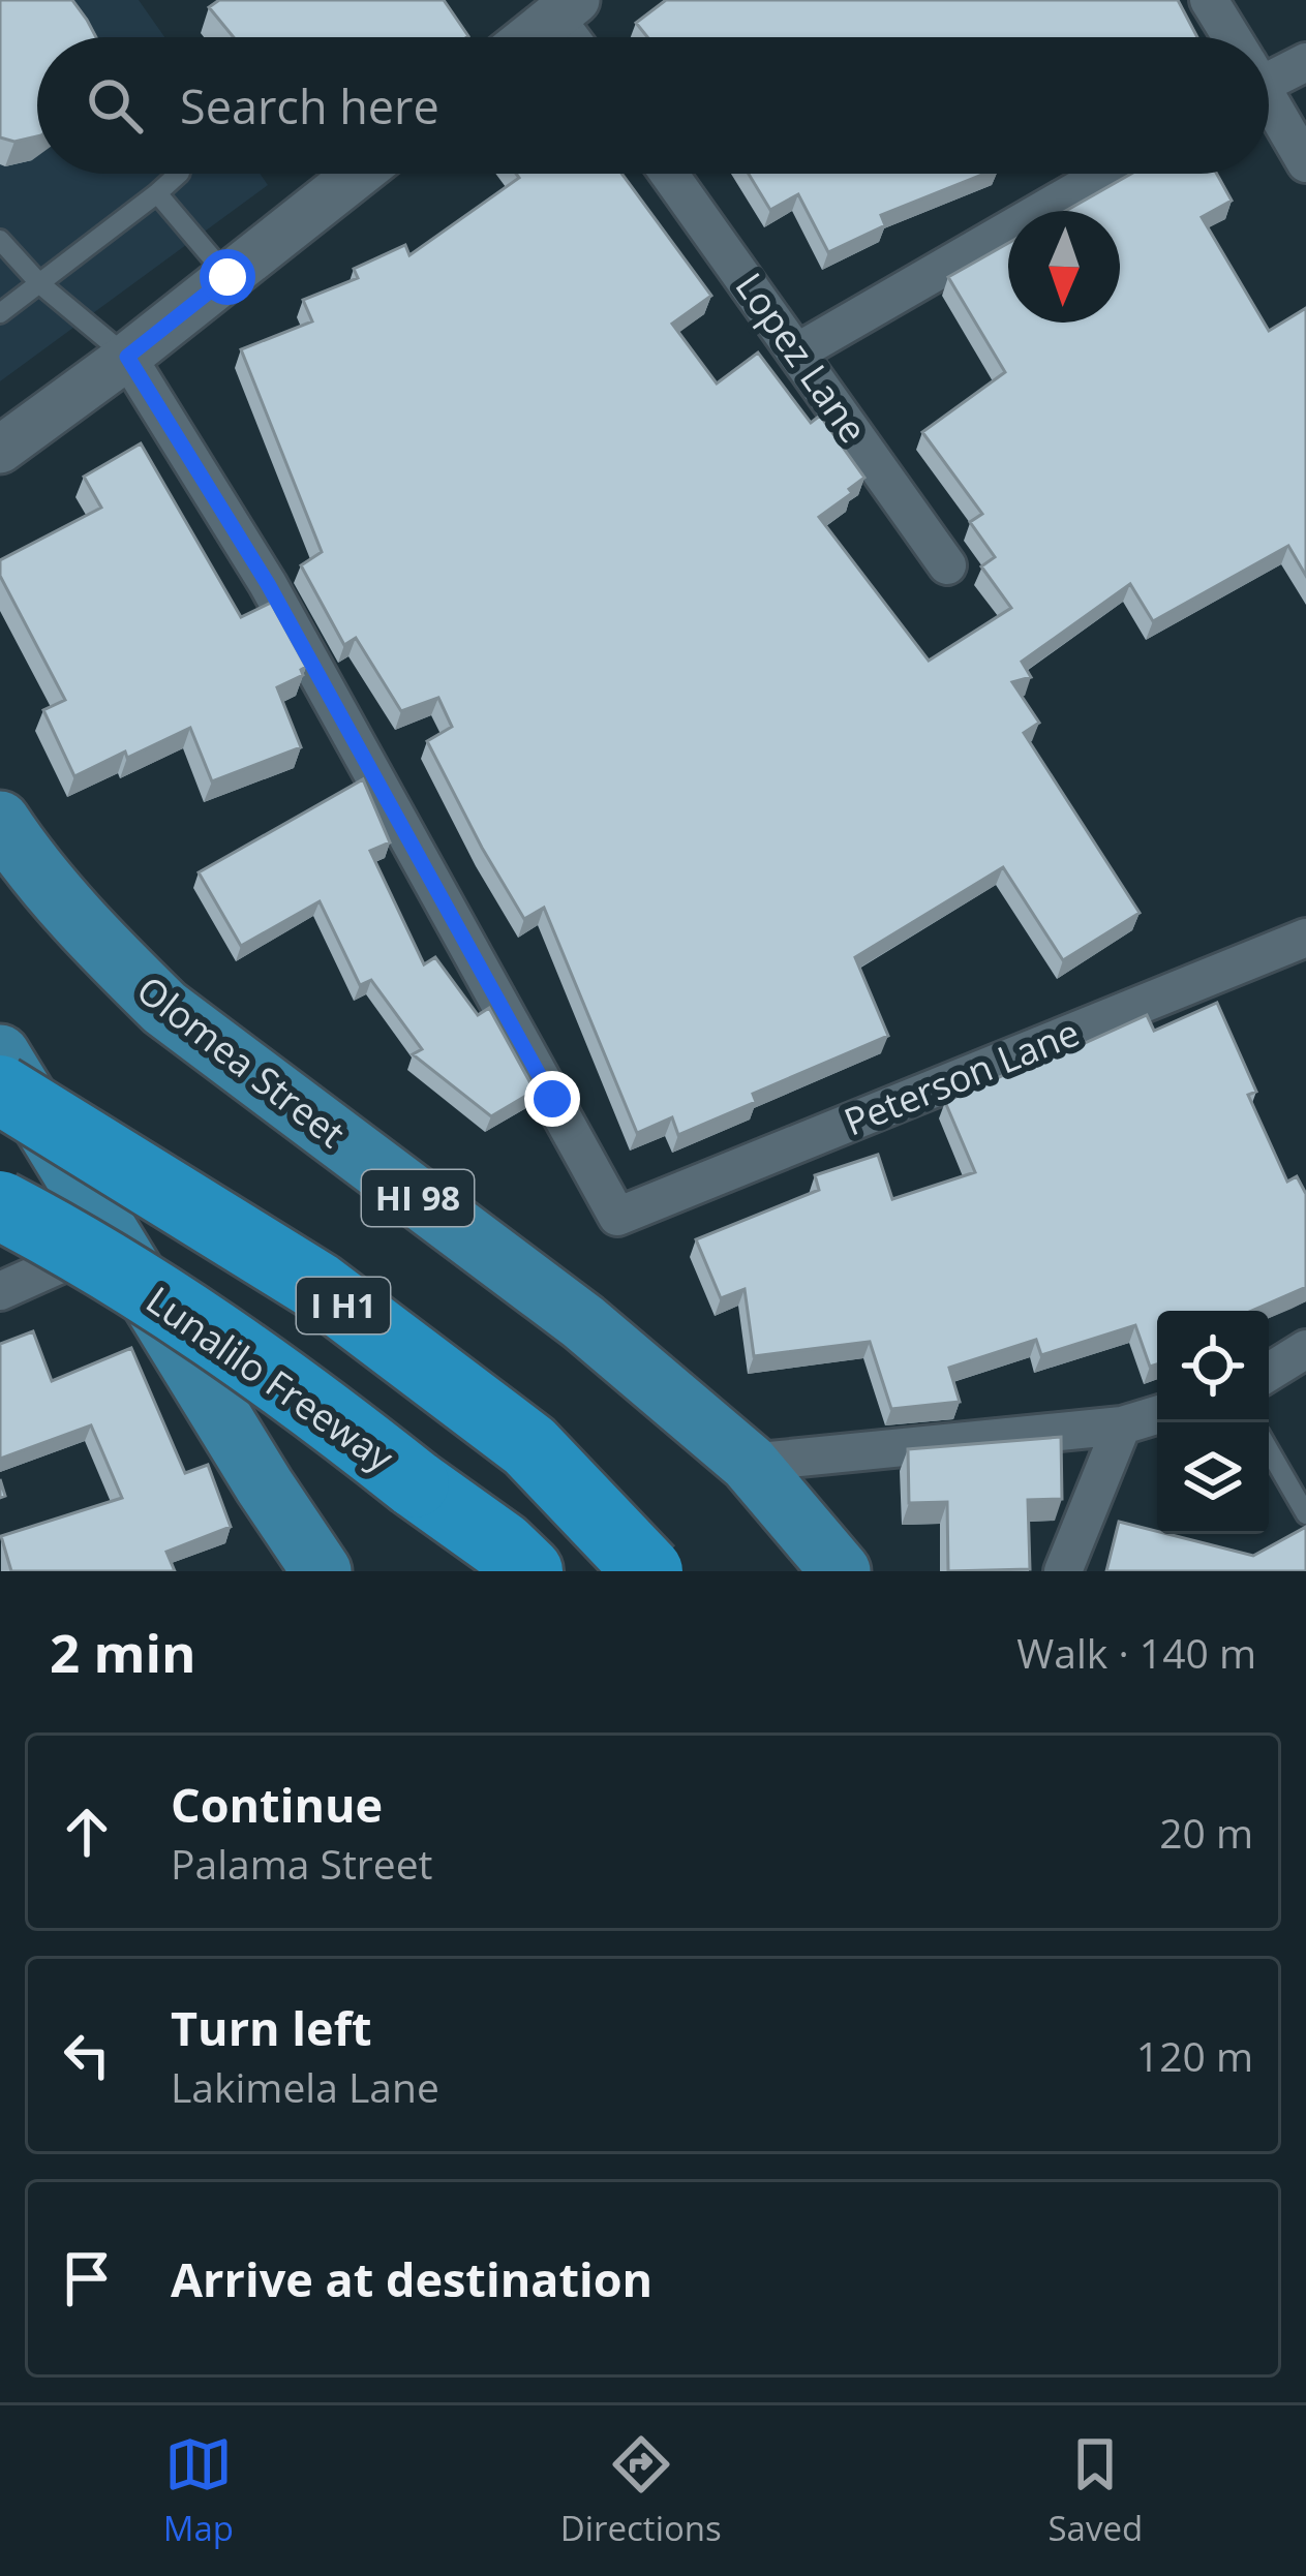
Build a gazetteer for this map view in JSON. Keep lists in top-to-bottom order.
{
  "streets": {
    "highway": ["I H1", "Lunalilo Freeway"],
    "main road": ["Olomea Street", "HI 98"],
    "street": ["Lopez Lane", "Peterson Lane"]
  },
  "north": "bottom",
  "page": {
    "search": "Search here",
    "heading": ["2 min", "Walk · 140 m"],
    "list": [
      ["Continue", "Palama Street", "20 m"],
      ["Turn left", "Lakimela Lane", "120 m"],
      "Arrive at destination"
    ],
    "nav": ["Map", "Directions", "Saved"]
  }
}
